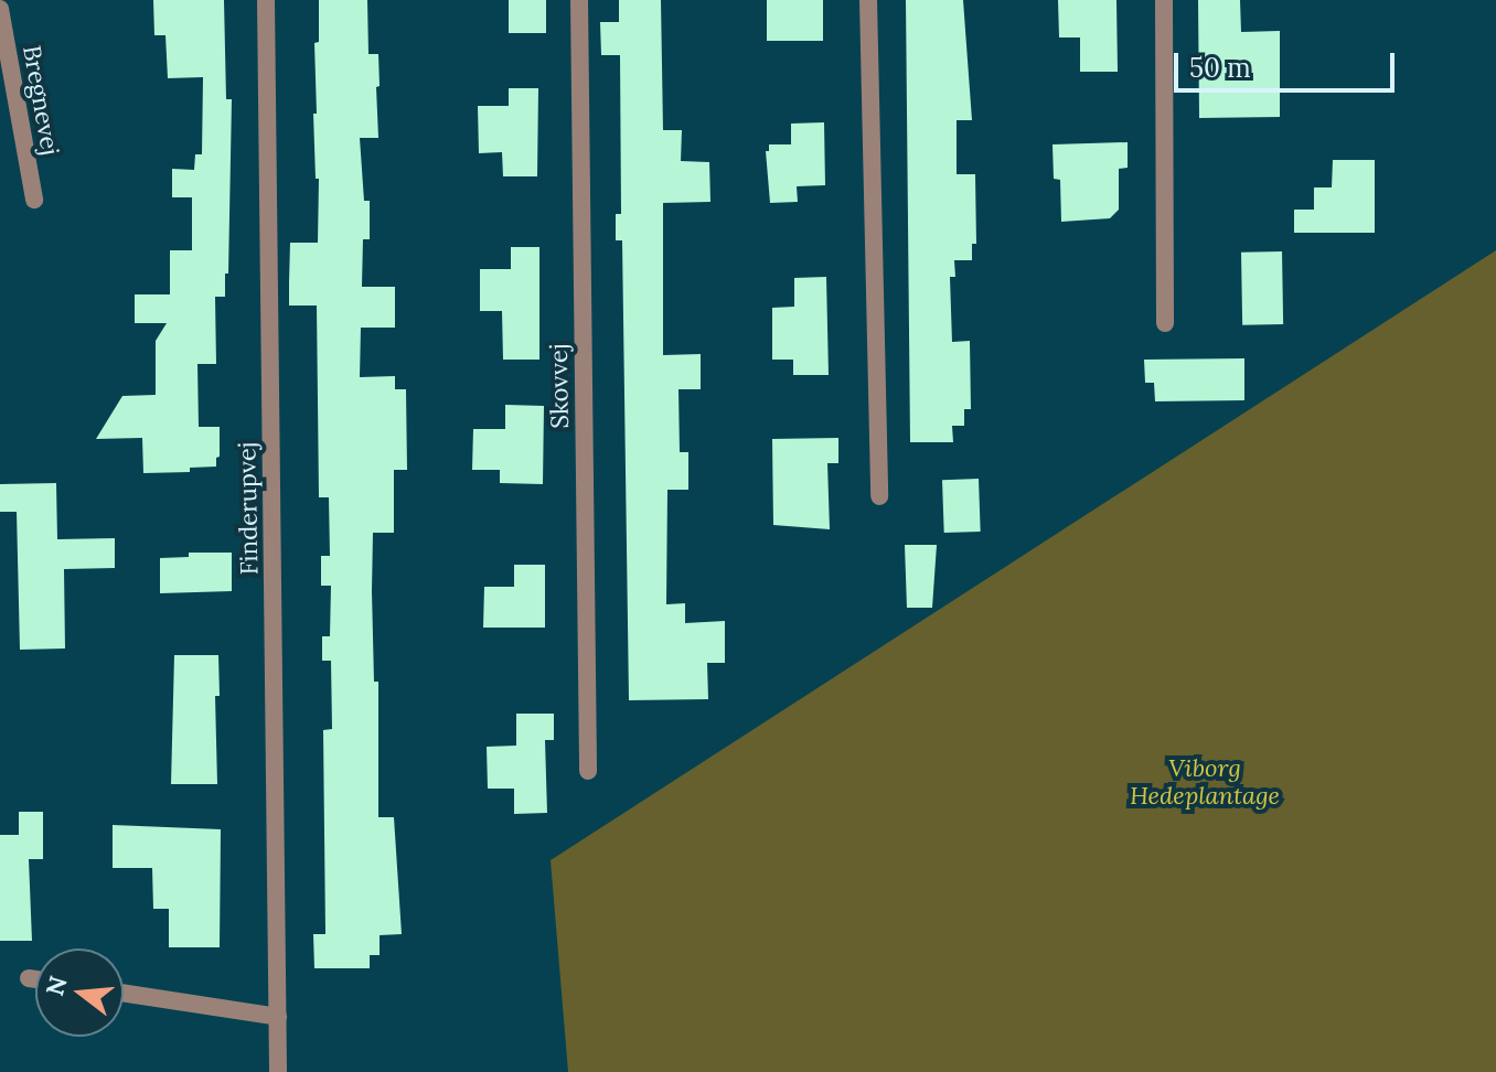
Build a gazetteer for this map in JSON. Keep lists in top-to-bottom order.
{
  "streets": {
    "street": ["Bregnevej", "Skovvej", "Finderupvej"]
  },
  "parks": ["Viborg Hedeplantage"],
  "scale_bar": "50 m",
  "north": "left"
}
